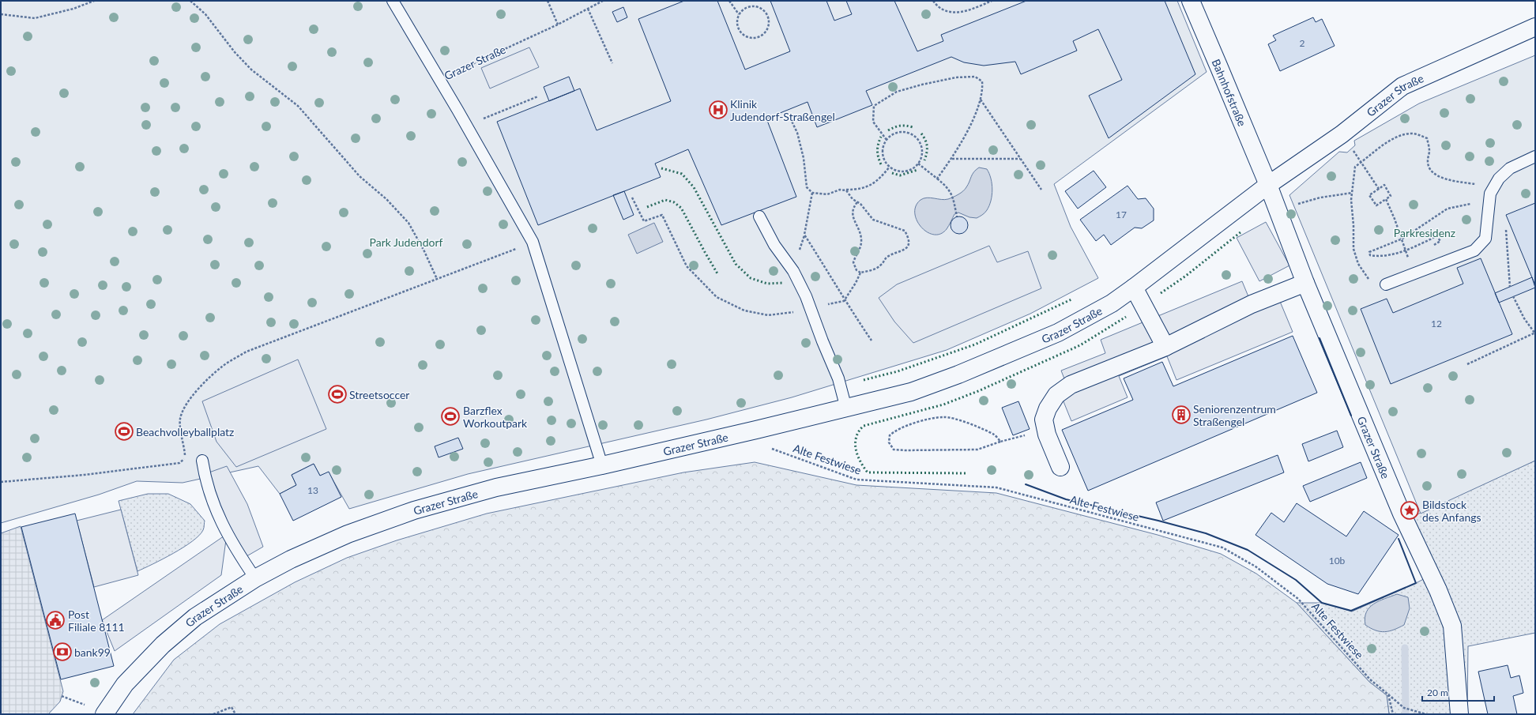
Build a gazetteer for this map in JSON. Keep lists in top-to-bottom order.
{
  "streets": {
    "main road": ["Grazer Straße", "Bahnhofstraße"],
    "path": ["Alte Festwiese"]
  },
  "crossings": [
    ["Grazer Straße", "Bahnhofstraße"],
    ["Grazer Straße", "Alte Festwiese"]
  ],
  "parks": ["Parkresidenz", "Park Judendorf"],
  "places": {
    "hospital": ["Klinik Judendorf-Straßengel"],
    "sports": ["Streetsoccer", "Barzflex Workoutpark", "Beachvolleyballplatz"],
    "building": ["Seniorenzentrum Straßengel"],
    "place": ["Bildstock des Anfangs"],
    "public building": ["Post Filiale 8111"],
    "bank": ["bank99"]
  },
  "house_numbers": [
    "2",
    "17",
    "12",
    "13",
    "10b"
  ],
  "scale_bar": "20 m"
}
